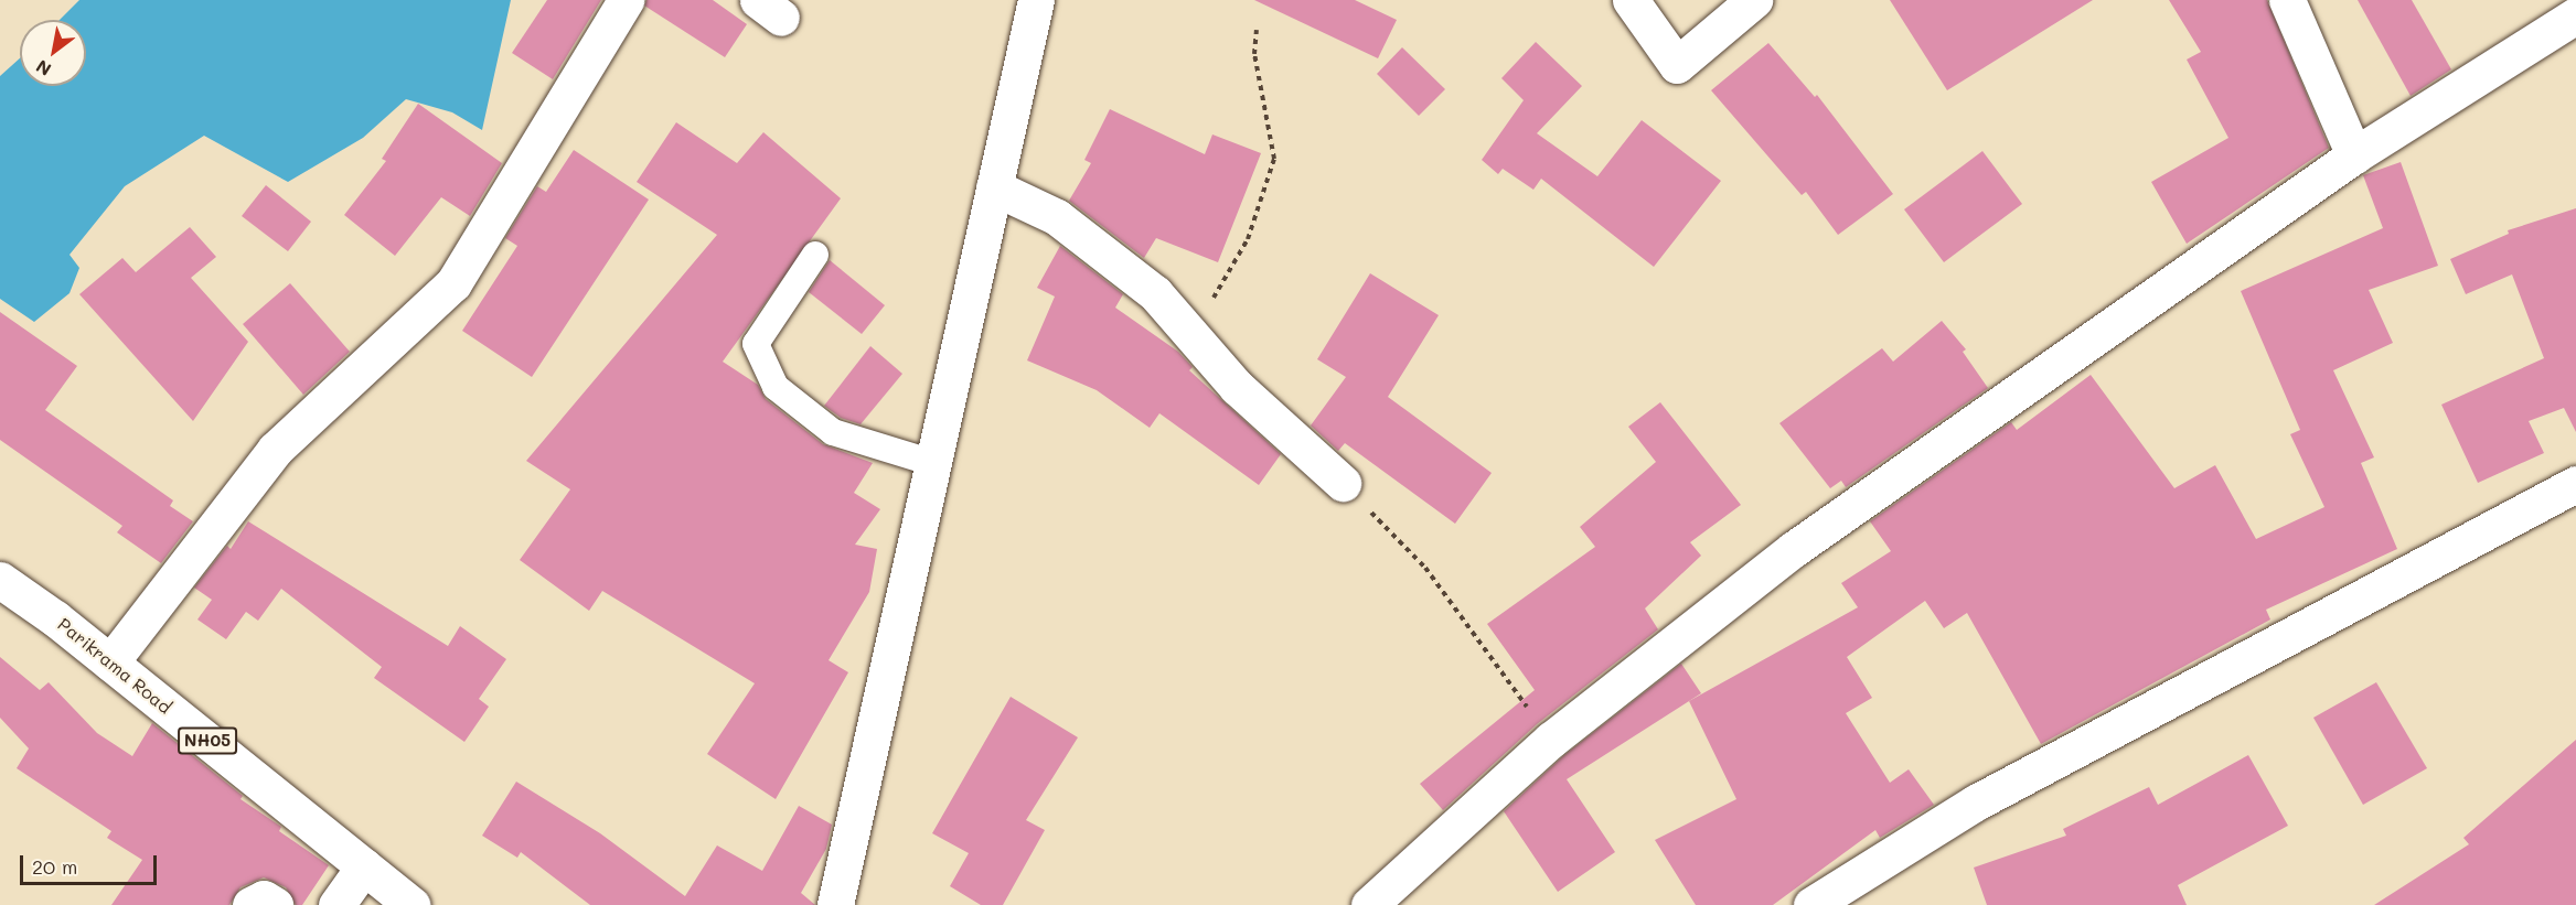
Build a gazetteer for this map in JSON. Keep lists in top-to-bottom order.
{
  "streets": {
    "street": ["Parikrama Road", "NH05"]
  },
  "scale_bar": "20 m",
  "north": "bottom left"
}
